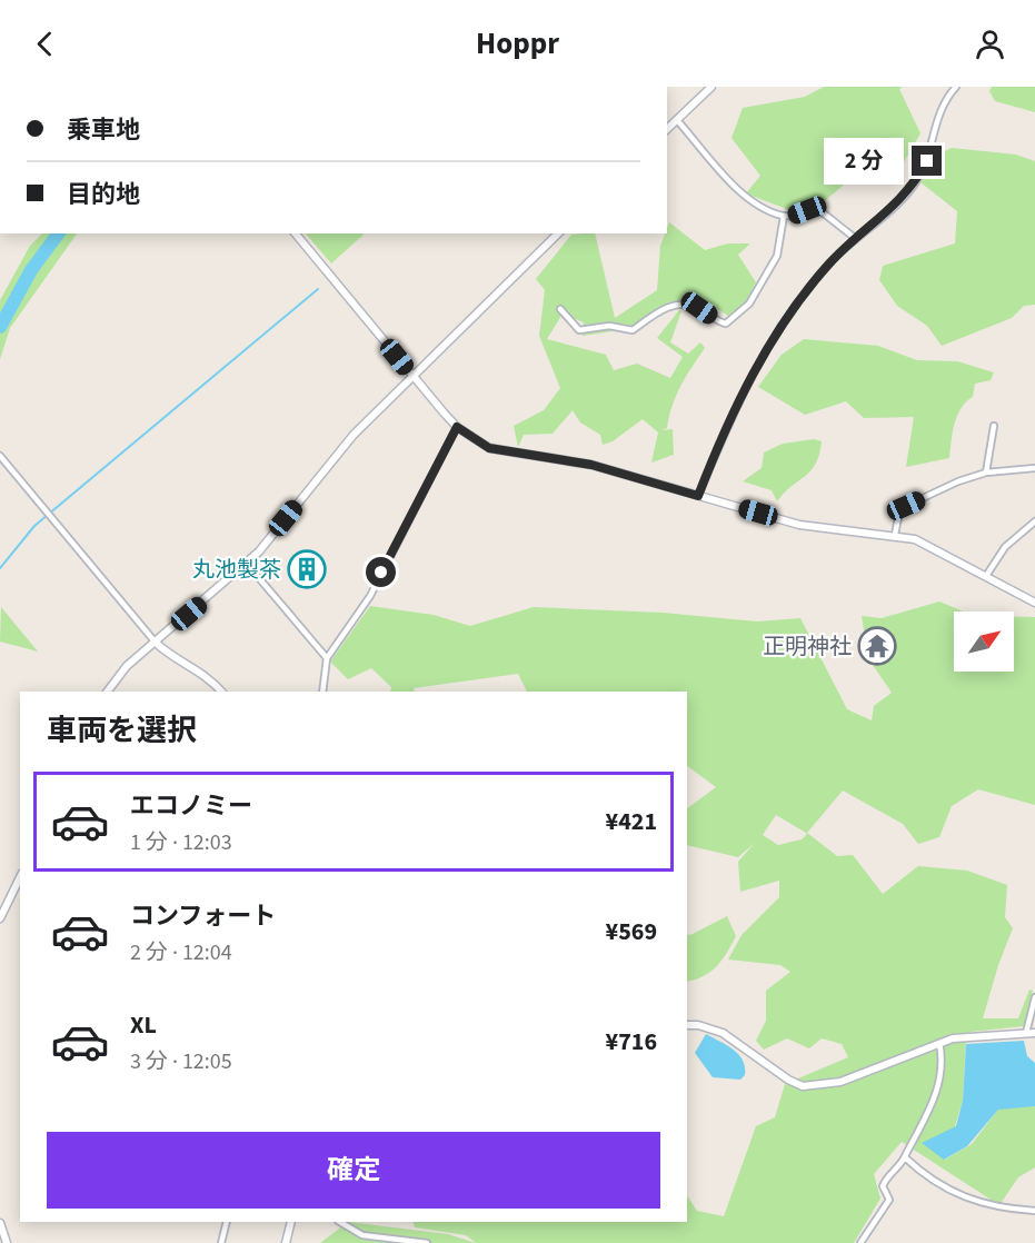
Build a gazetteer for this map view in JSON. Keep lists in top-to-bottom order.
{
  "places": {
    "building": ["丸池製茶"],
    "temple": ["正明神社"]
  },
  "north": "top right",
  "page": {
    "header": "Hoppr",
    "banner": ["乗車地", "目的地"],
    "bubble": "2 分",
    "heading": "車両を選択",
    "list": [
      {
        "name": "エコノミー",
        "note": "1 分 · 12:03",
        "value": "¥421"
      },
      {
        "name": "コンフォート",
        "note": "2 分 · 12:04",
        "value": "¥569"
      },
      {
        "name": "XL",
        "note": "3 分 · 12:05",
        "value": "¥716"
      }
    ],
    "buttons": "確定"
  }
}
